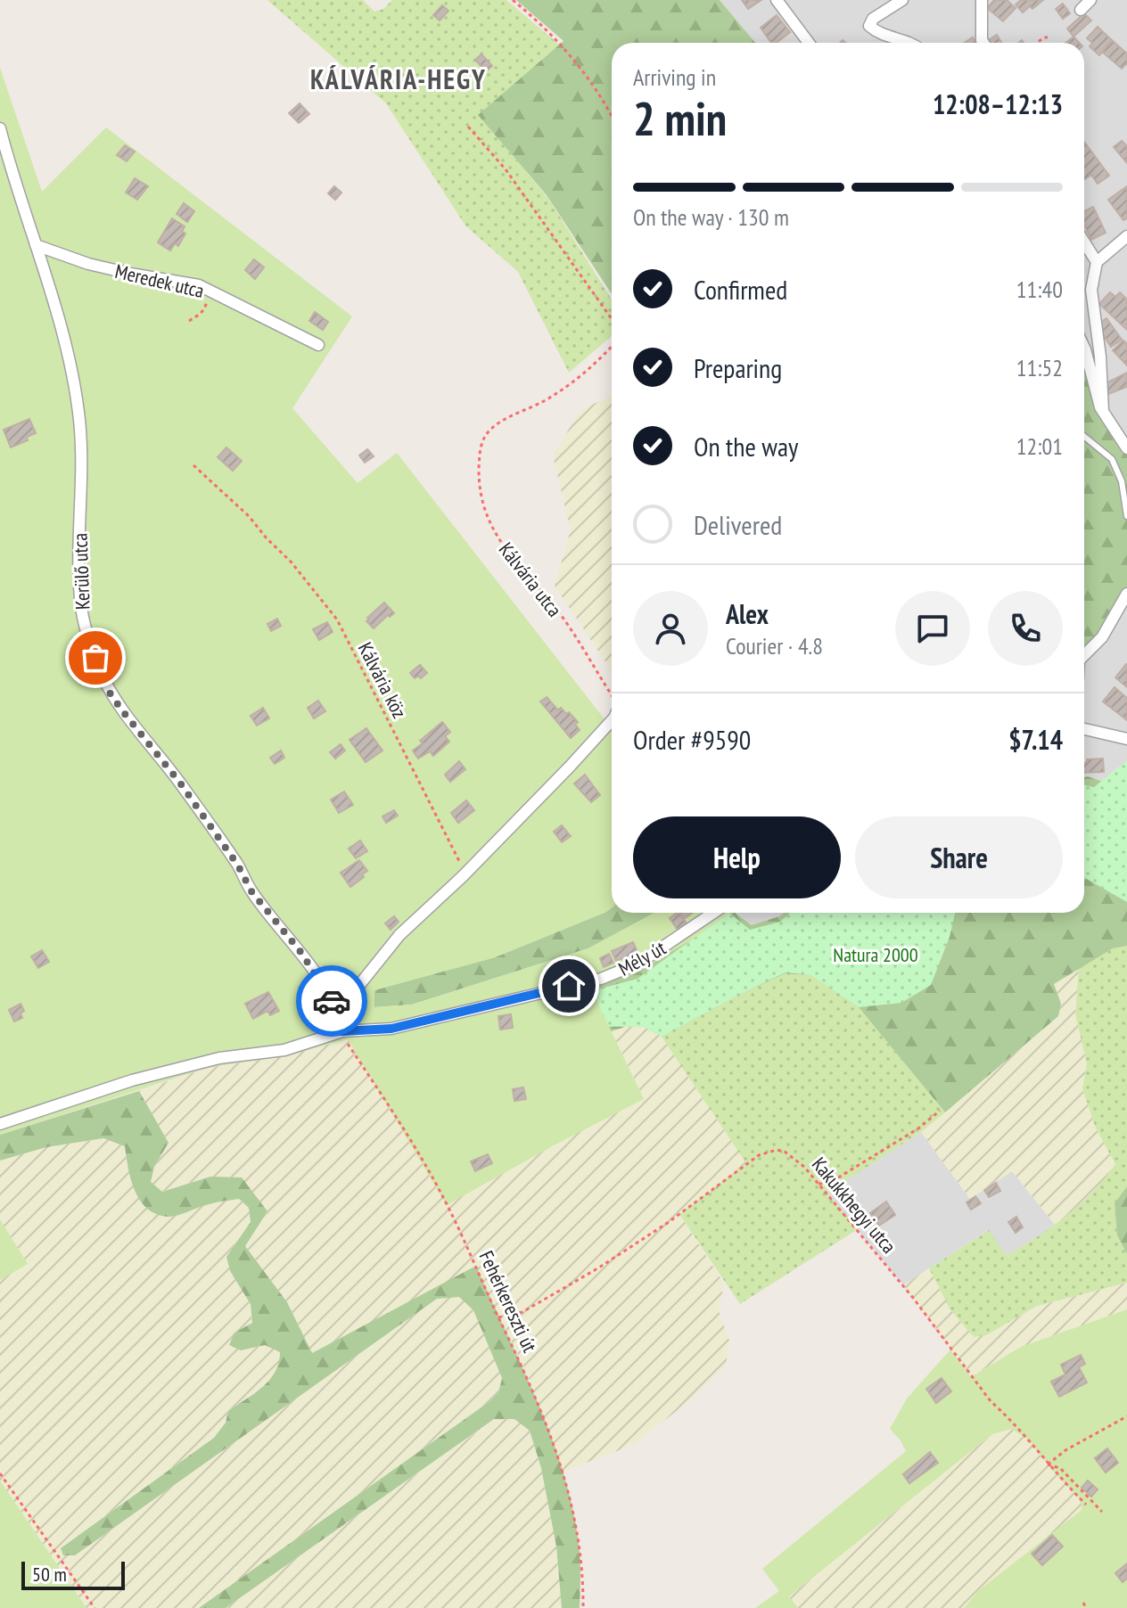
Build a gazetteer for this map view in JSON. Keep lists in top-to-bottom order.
{
  "streets": {
    "street": ["Meredek utca", "Kerülő utca", "Mély út"],
    "path": [
      "Kálvária utca",
      "Kálvária köz",
      "Kakukkhegyi utca",
      "Fehérkereszti út"
    ]
  },
  "crossings": [
    ["Meredek utca", "Kerülő utca"],
    ["Kerülő utca", "Mély út"],
    ["Kerülő utca", "Fehérkereszti út"],
    ["Mély út", "Fehérkereszti út"],
    ["Kakukkhegyi utca", "Fehérkereszti út"]
  ],
  "districts": ["KÁLVÁRIA-HEGY"],
  "parks": ["Natura 2000"],
  "scale_bar": "50 m",
  "page": {
    "heading": ["2 min", "Arriving in", "12:08–12:13"],
    "panel": [
      "Alex",
      "Courier · 4.8",
      "Order #9590",
      "$7.14"
    ],
    "bar": "On the way · 130 m",
    "list": [
      ["Confirmed", "11:40"],
      ["Preparing", "11:52"],
      ["On the way", "12:01"],
      "Delivered"
    ],
    "buttons": ["Help", "Share"],
    "scale": "50 m"
  }
}
